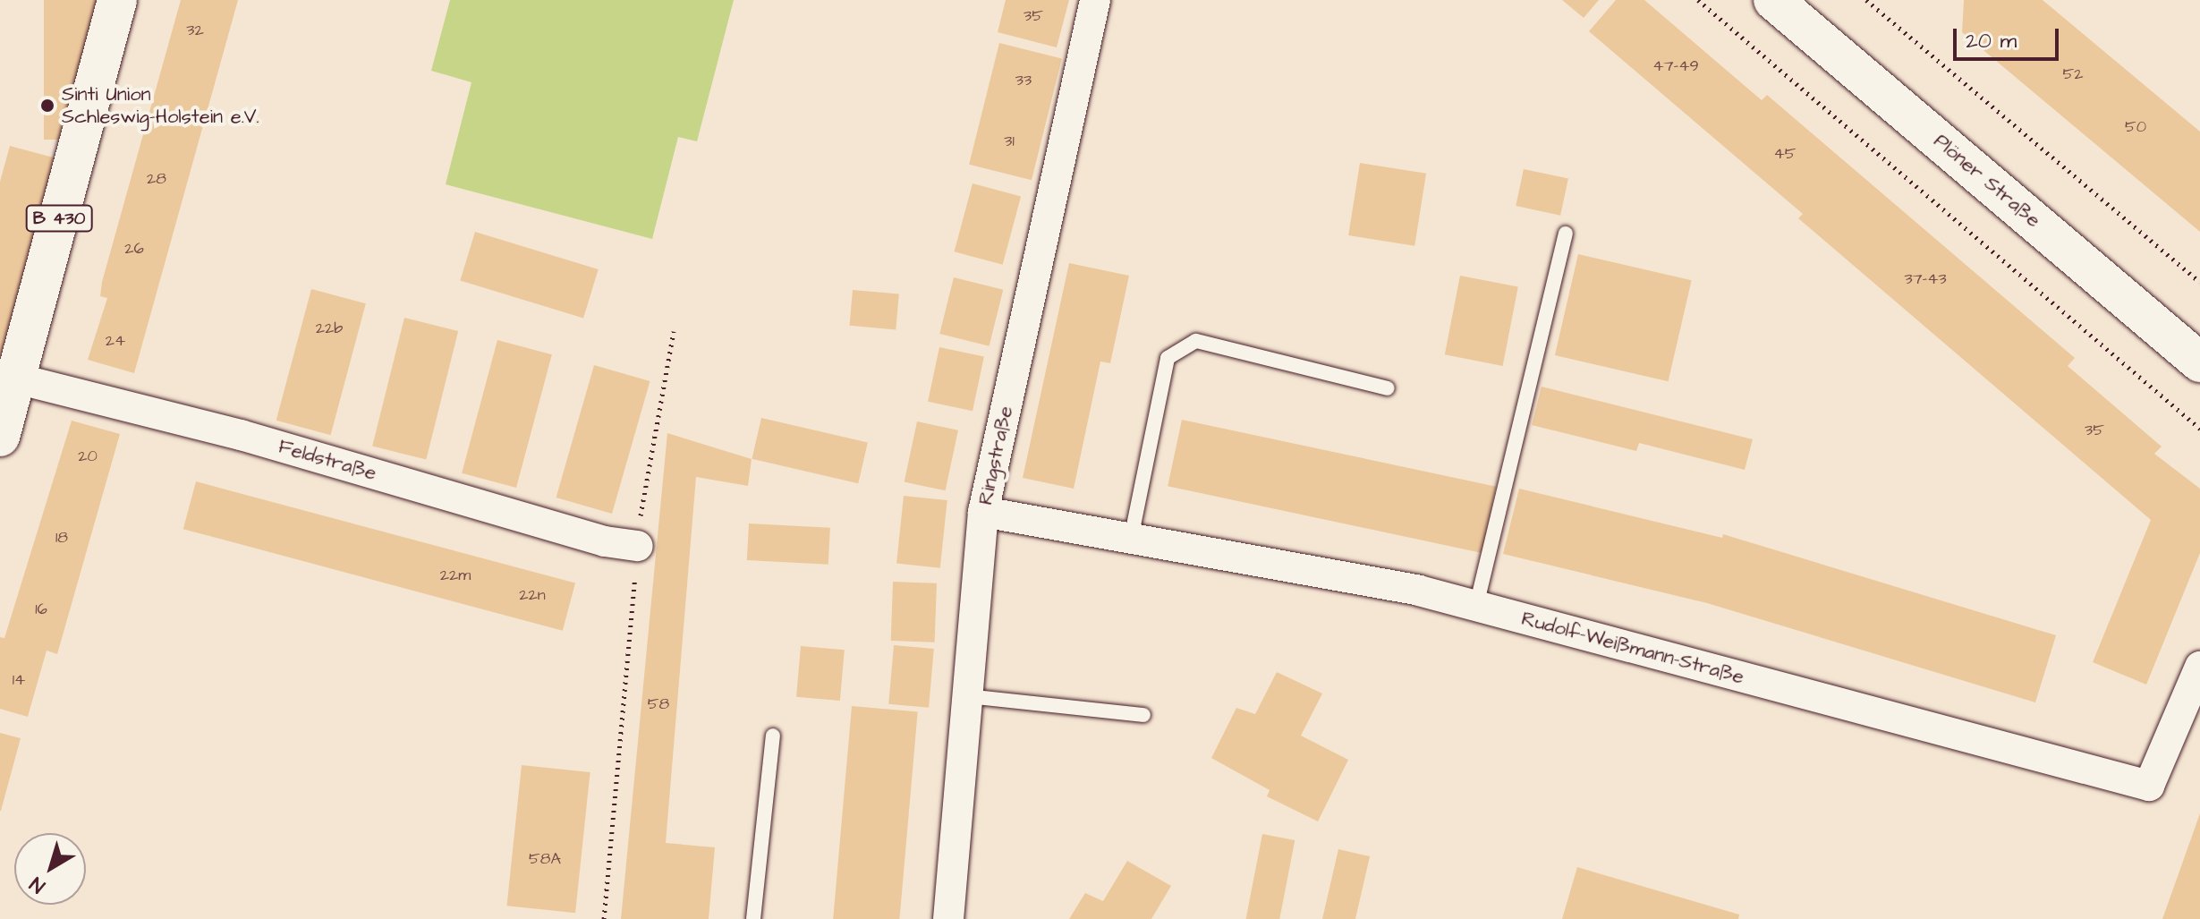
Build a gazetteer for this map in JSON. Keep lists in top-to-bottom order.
{
  "streets": {
    "main road": ["Plöner Straße", "B 430"],
    "street": ["Ringstraße", "Feldstraße", "Rudolf-Weißmann-Straße"]
  },
  "crossings": [
    ["B 430", "Feldstraße"],
    ["Ringstraße", "Rudolf-Weißmann-Straße"]
  ],
  "places": ["Sinti Union Schleswig-Holstein e.V."],
  "house_numbers": [
    "35",
    "32",
    "47-49",
    "52",
    "33",
    "50",
    "31",
    "45",
    "28",
    "26",
    "37-43",
    "22b",
    "24",
    "35",
    "20",
    "18",
    "22m",
    "22n",
    "16",
    "14",
    "58",
    "58A"
  ],
  "scale_bar": "20 m",
  "north": "bottom left"
}
